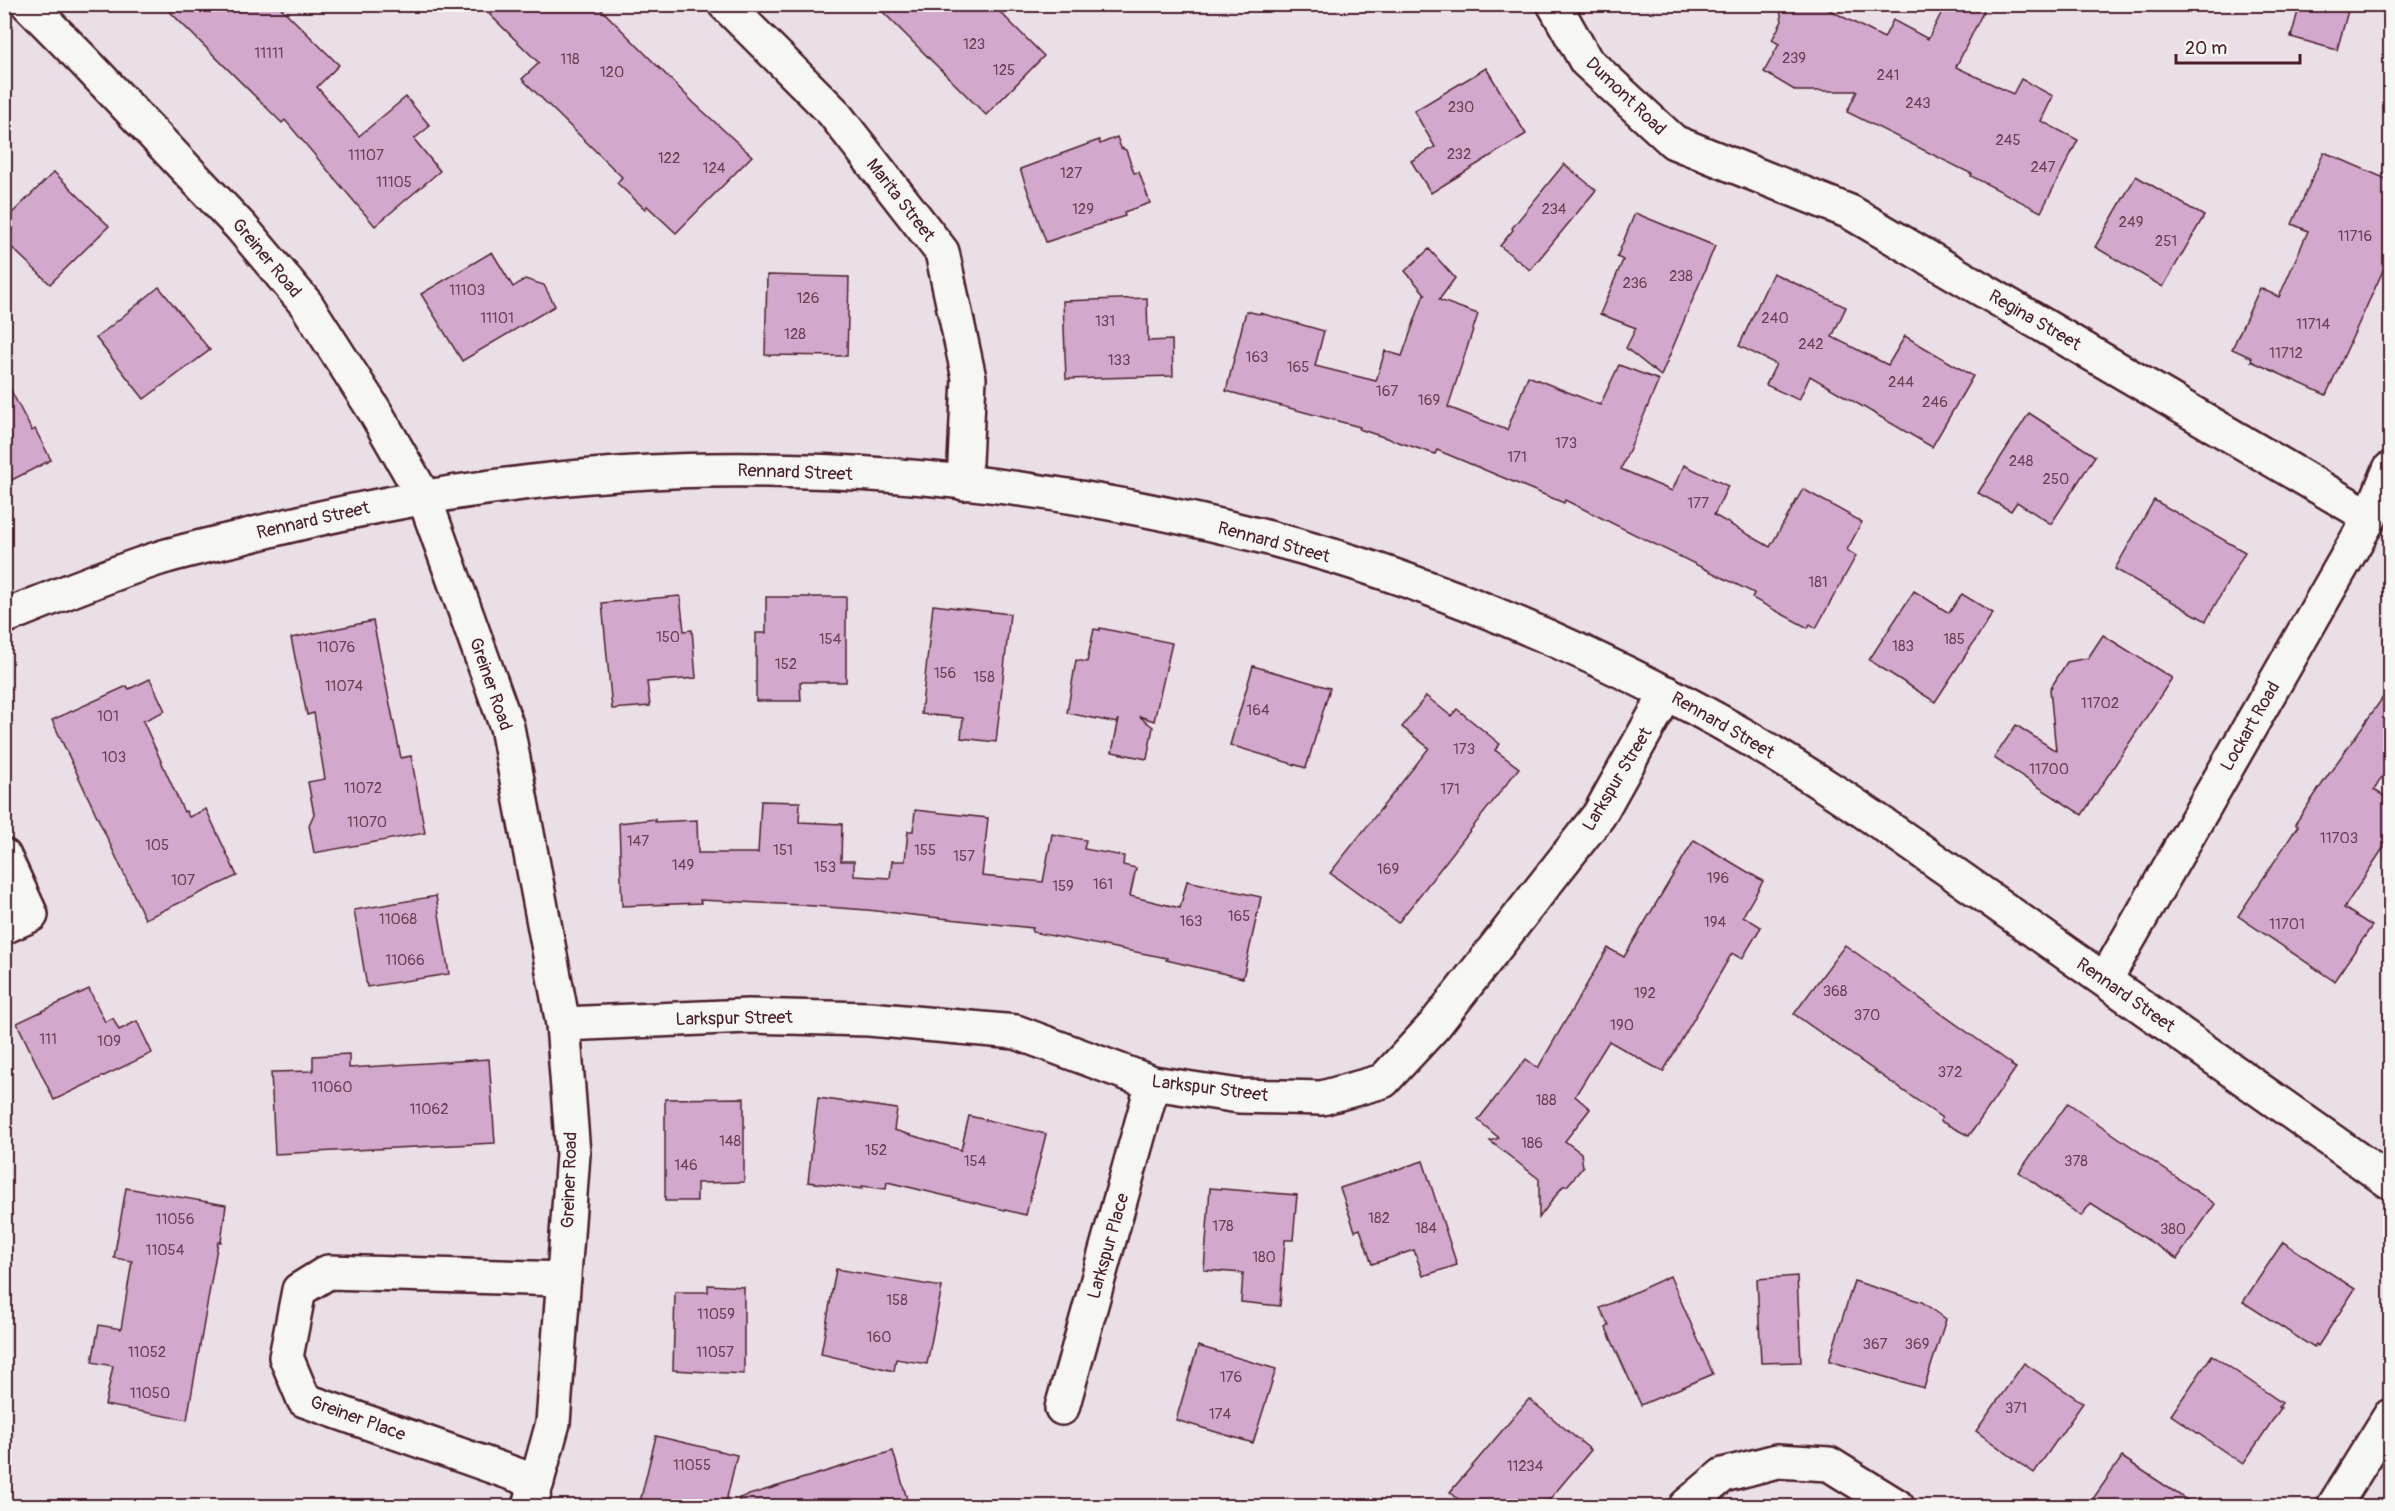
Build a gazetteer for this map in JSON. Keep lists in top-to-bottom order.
{
  "streets": {
    "street": [
      "Dumont Road",
      "Marita Street",
      "Greiner Road",
      "Regina Street",
      "Rennard Street",
      "Lockart Road",
      "Larkspur Street",
      "Larkspur Place",
      "Greiner Place"
    ]
  },
  "crossings": [
    ["Dumont Road", "Regina Street"],
    ["Marita Street", "Rennard Street"],
    ["Greiner Road", "Rennard Street"],
    ["Greiner Road", "Larkspur Street"],
    ["Greiner Road", "Greiner Place"],
    ["Regina Street", "Lockart Road"],
    ["Rennard Street", "Lockart Road"],
    ["Rennard Street", "Larkspur Street"],
    ["Larkspur Street", "Larkspur Place"]
  ],
  "house_numbers": [
    "123",
    "11111",
    "239",
    "118",
    "125",
    "120",
    "241",
    "243",
    "230",
    "245",
    "232",
    "11107",
    "122",
    "247",
    "124",
    "127",
    "11105",
    "129",
    "234",
    "249",
    "11716",
    "251",
    "238",
    "236",
    "11103",
    "126",
    "11101",
    "240",
    "131",
    "11714",
    "128",
    "242",
    "11712",
    "163",
    "133",
    "165",
    "244",
    "167",
    "169",
    "246",
    "173",
    "171",
    "248",
    "250",
    "177",
    "181",
    "150",
    "154",
    "185",
    "183",
    "11076",
    "152",
    "156",
    "158",
    "11074",
    "11702",
    "164",
    "101",
    "173",
    "103",
    "11700",
    "11072",
    "171",
    "11070",
    "11703",
    "147",
    "105",
    "151",
    "155",
    "157",
    "149",
    "153",
    "169",
    "196",
    "107",
    "161",
    "159",
    "165",
    "11068",
    "163",
    "194",
    "11701",
    "11066",
    "368",
    "192",
    "370",
    "190",
    "111",
    "109",
    "372",
    "11060",
    "188",
    "11062",
    "148",
    "186",
    "152",
    "154",
    "378",
    "146",
    "182",
    "11056",
    "178",
    "184",
    "380",
    "11054",
    "180",
    "158",
    "11059",
    "160",
    "367",
    "369",
    "11052",
    "11057",
    "176",
    "11050",
    "371",
    "174",
    "11055",
    "11234"
  ],
  "scale_bar": "20 m"
}
